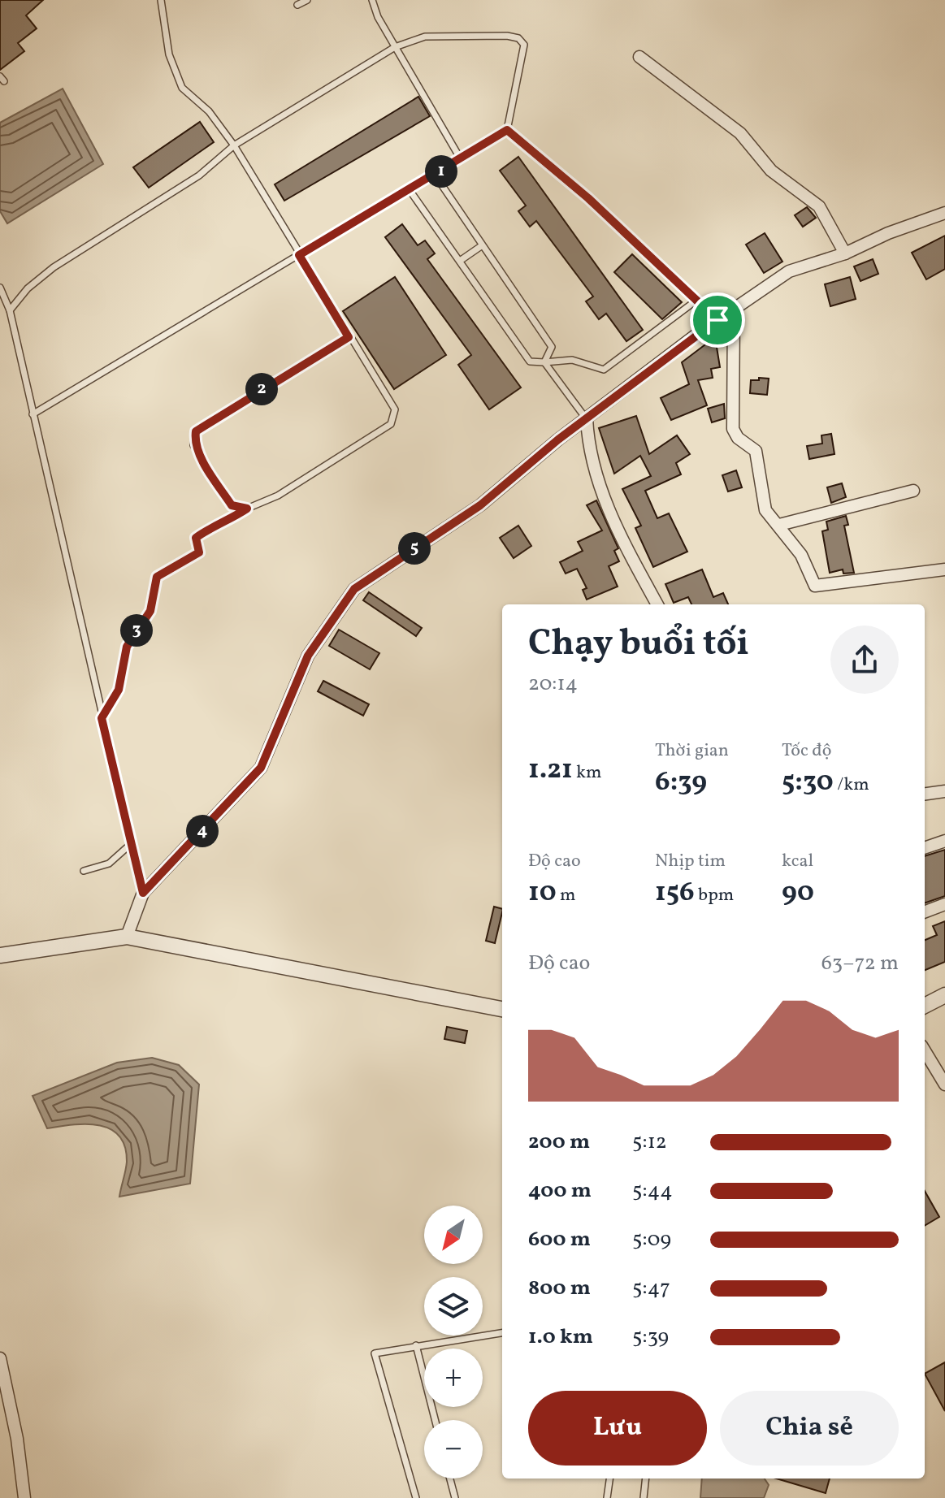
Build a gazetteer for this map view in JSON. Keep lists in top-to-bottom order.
{
  "north": "bottom left",
  "page": {
    "pins": [
      "1",
      "2",
      "5",
      "3",
      "4"
    ],
    "heading": ["Chạy buổi tối", "20:14"],
    "stats": [
      ["1.21 km"],
      ["Thời gian", "6:39"],
      ["Tốc độ", "5:30 /km"],
      ["Độ cao", "10 m"],
      ["Nhịp tim", "156 bpm"],
      ["kcal", "90"]
    ],
    "chart": ["Độ cao", "63–72 m"],
    "list": [
      {
        "name": "200 m",
        "note": "5:12"
      },
      {
        "name": "400 m",
        "note": "5:44"
      },
      {
        "name": "600 m",
        "note": "5:09"
      },
      {
        "name": "800 m",
        "note": "5:47"
      },
      {
        "name": "1.0 km",
        "note": "5:39"
      }
    ],
    "map_buttons": ["+", "−"],
    "buttons": ["Lưu", "Chia sẻ"]
  }
}
